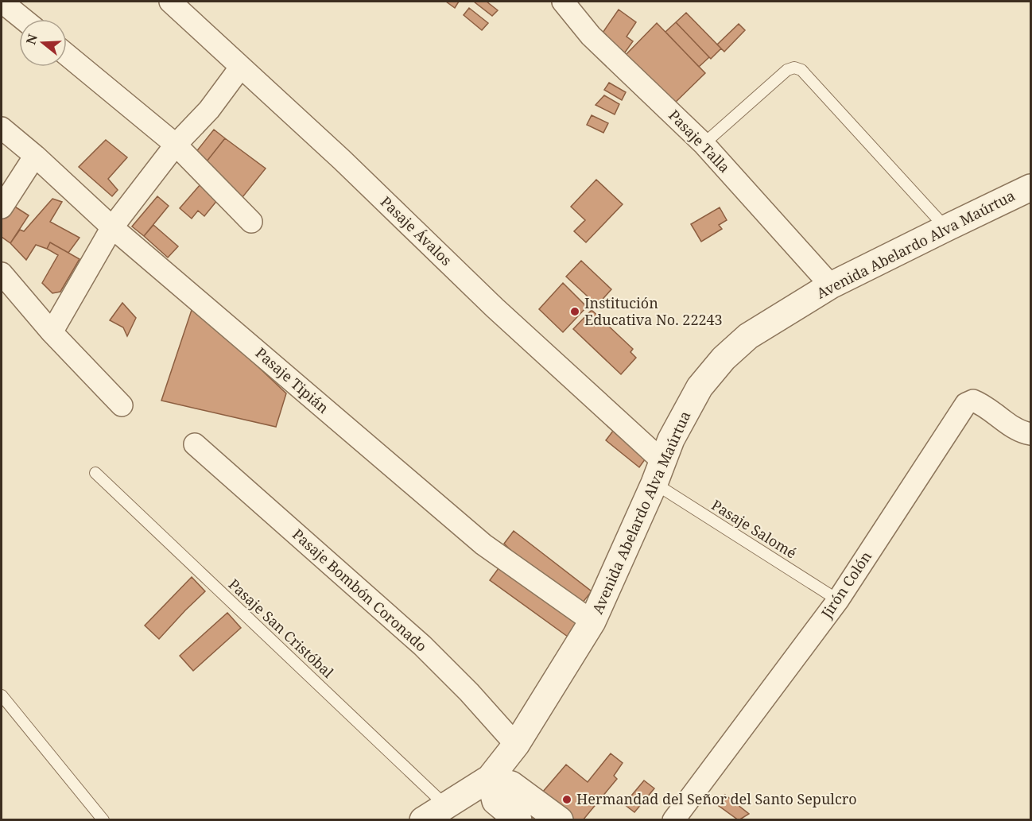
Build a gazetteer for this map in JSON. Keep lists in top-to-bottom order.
{
  "streets": {
    "street": [
      "Pasaje Talla",
      "Pasaje Ávalos",
      "Avenida Abelardo Alva Maúrtua",
      "Pasaje Tipián",
      "Jirón Colón",
      "Pasaje Bombón Coronado"
    ],
    "lane": ["Pasaje Salomé", "Pasaje San Cristóbal"]
  },
  "crossings": [
    ["Pasaje Talla", "Avenida Abelardo Alva Maúrtua"],
    ["Pasaje Ávalos", "Avenida Abelardo Alva Maúrtua"],
    ["Pasaje Ávalos", "Pasaje Salomé"],
    ["Avenida Abelardo Alva Maúrtua", "Pasaje Tipián"],
    ["Avenida Abelardo Alva Maúrtua", "Pasaje Salomé"],
    ["Avenida Abelardo Alva Maúrtua", "Pasaje Bombón Coronado"],
    ["Avenida Abelardo Alva Maúrtua", "Pasaje San Cristóbal"],
    ["Pasaje Salomé", "Jirón Colón"]
  ],
  "places": ["Institución Educativa No. 22243", "Hermandad del Señor del Santo Sepulcro"],
  "north": "left"
}
